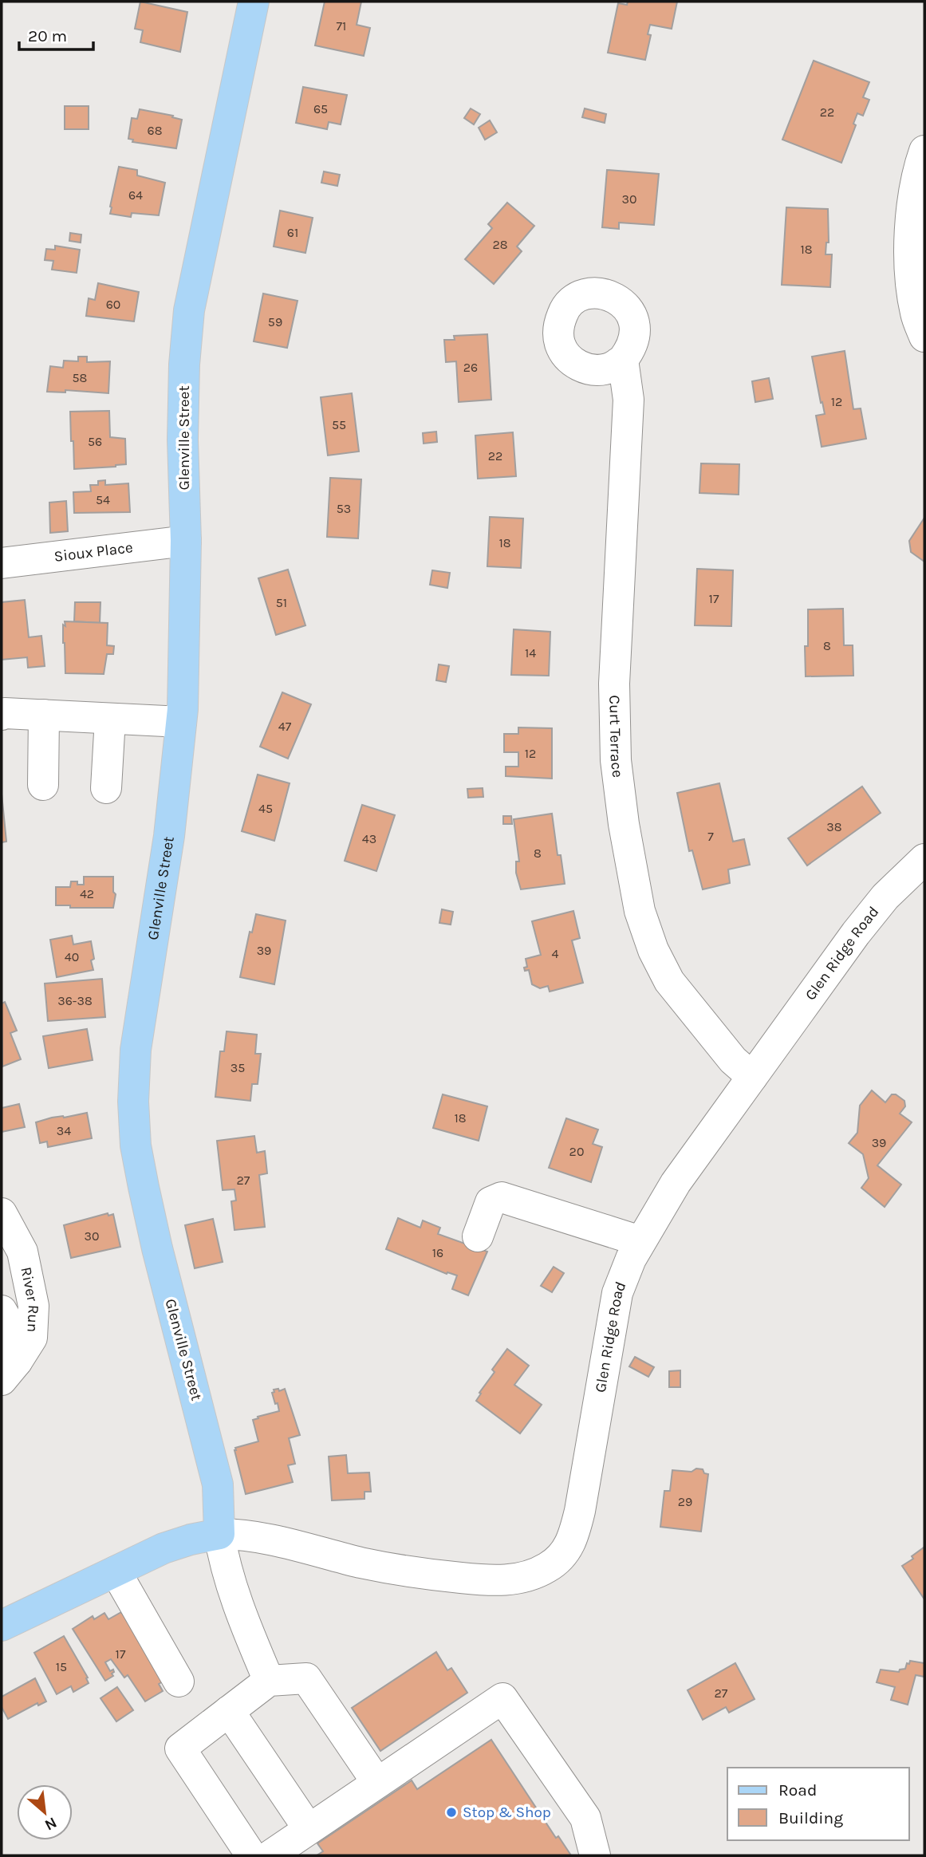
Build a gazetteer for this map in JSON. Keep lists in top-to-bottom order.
{
  "streets": {
    "main road": ["Glenville Street"],
    "street": [
      "Sioux Place",
      "Curt Terrace",
      "Glen Ridge Road",
      "River Run"
    ]
  },
  "crossings": [
    ["Glenville Street", "Sioux Place"],
    ["Glenville Street", "Glen Ridge Road"],
    ["Curt Terrace", "Glen Ridge Road"]
  ],
  "places": ["Stop & Shop"],
  "house_numbers": [
    "71",
    "65",
    "22",
    "68",
    "64",
    "30",
    "61",
    "28",
    "18",
    "60",
    "59",
    "26",
    "58",
    "12",
    "55",
    "56",
    "22",
    "54",
    "53",
    "18",
    "17",
    "51",
    "8",
    "14",
    "47",
    "12",
    "45",
    "38",
    "7",
    "43",
    "8",
    "42",
    "39",
    "4",
    "40",
    "36-38",
    "35",
    "18",
    "34",
    "39",
    "20",
    "27",
    "30",
    "16",
    "29",
    "17",
    "15",
    "27"
  ],
  "legend": ["Road", "Building"],
  "scale_bar": "20 m",
  "north": "bottom right"
}
